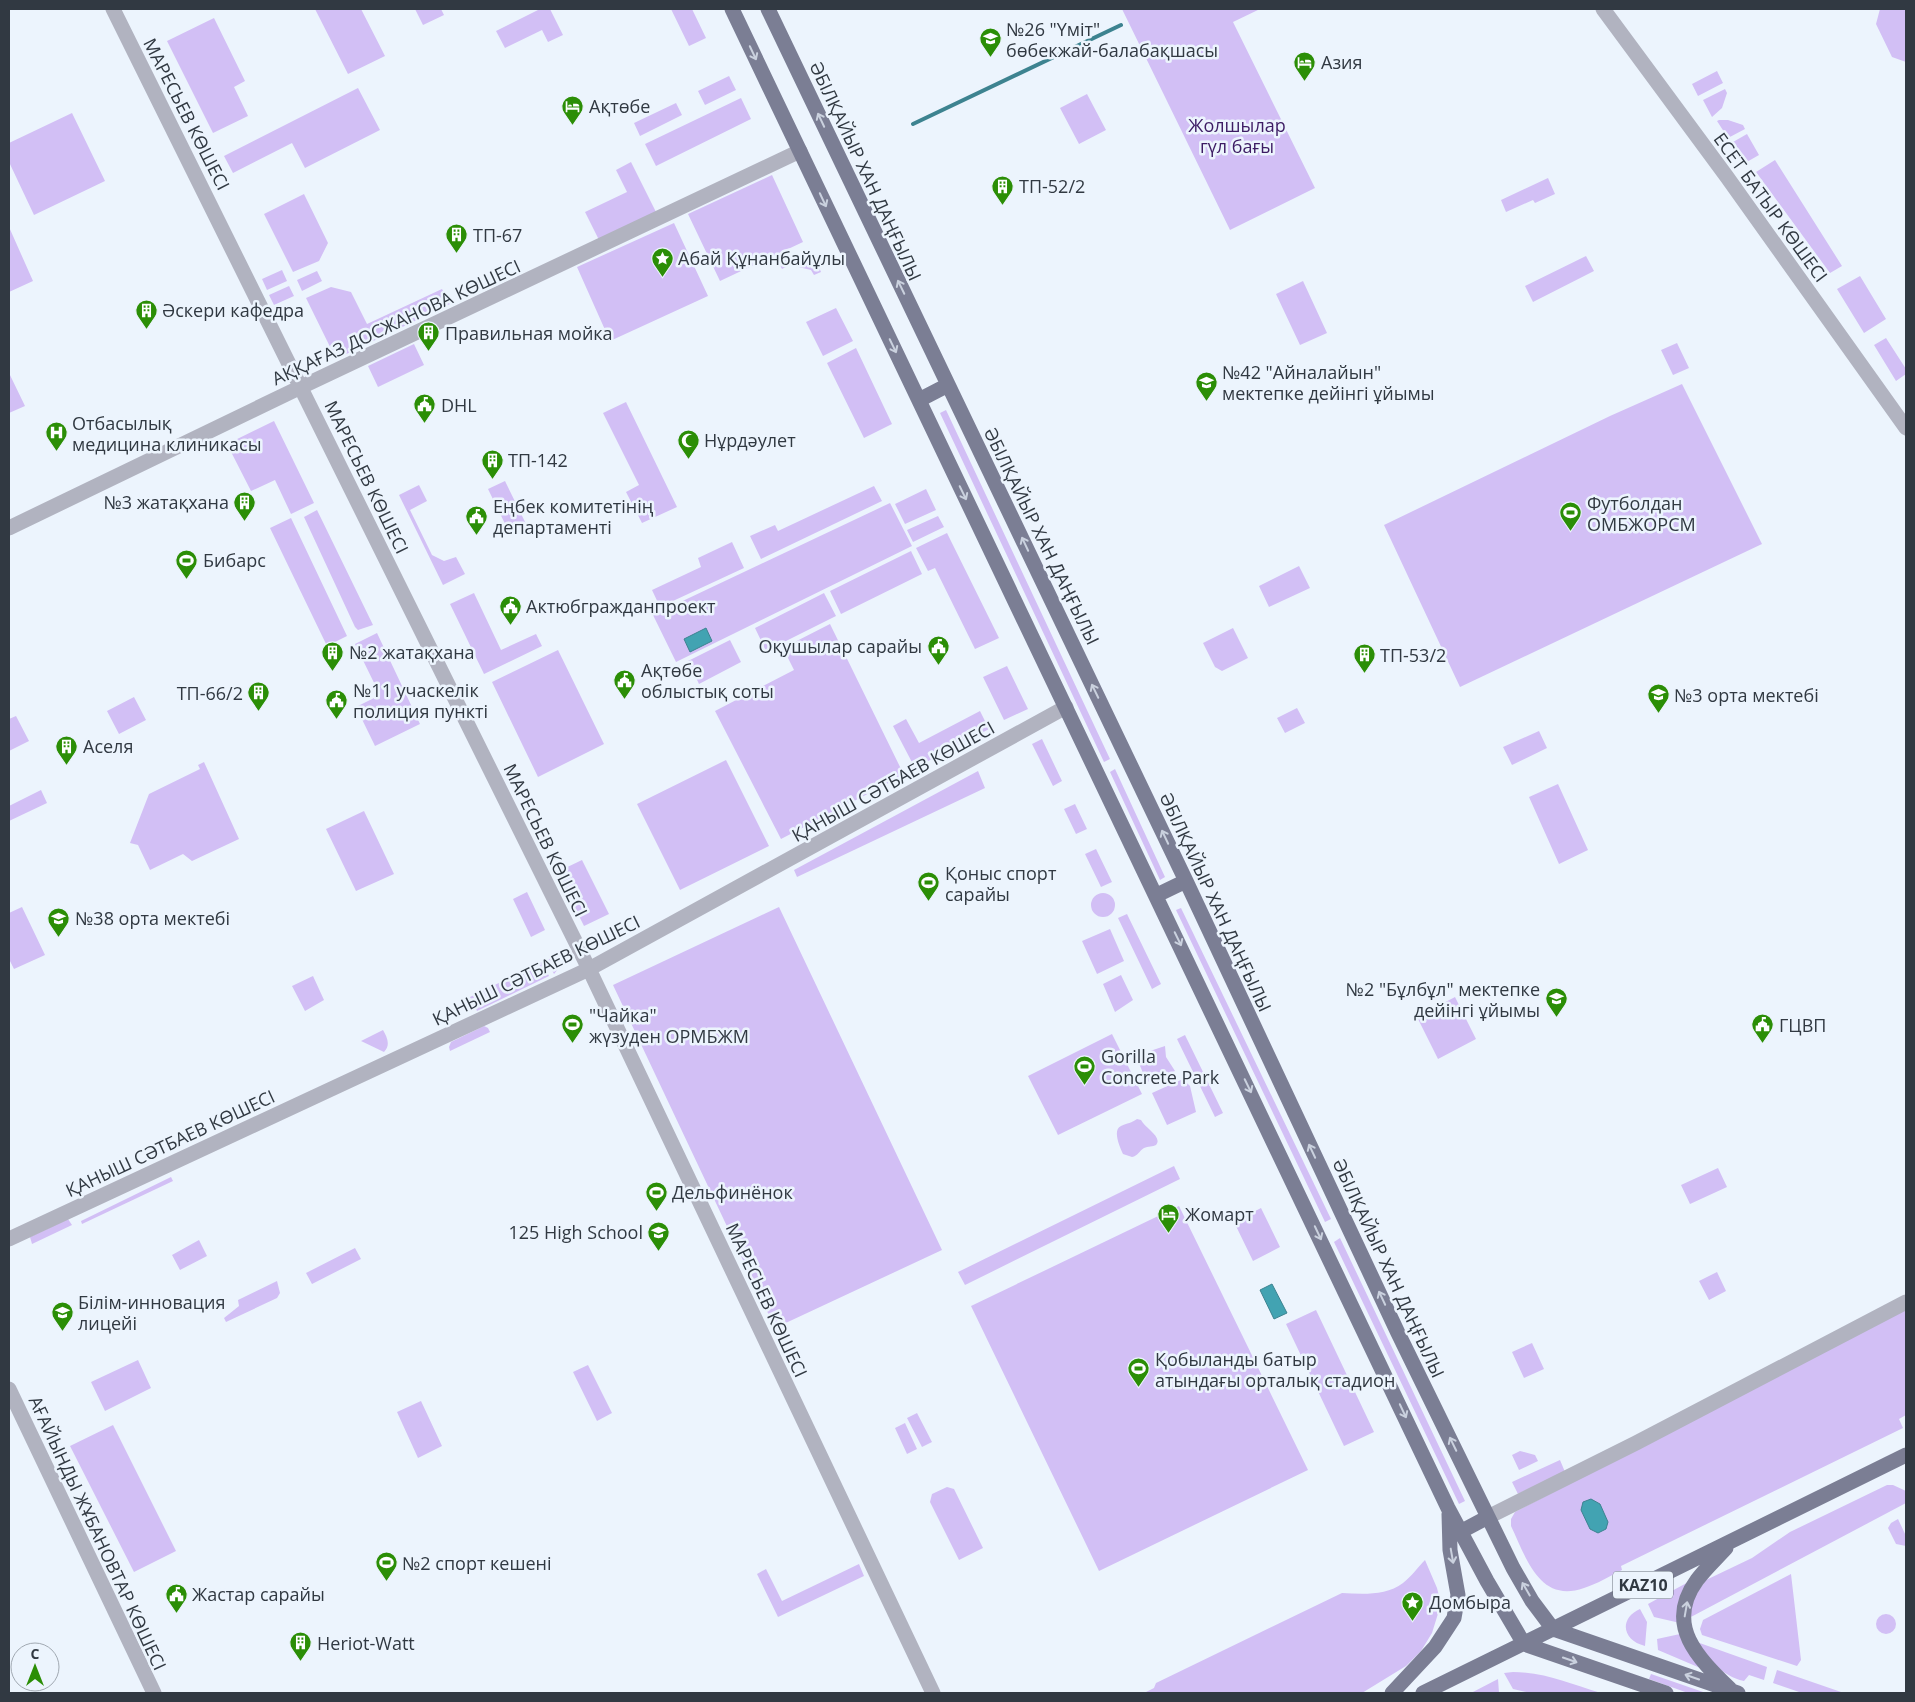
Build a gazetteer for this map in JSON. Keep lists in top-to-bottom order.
{
  "streets": {
    "main road": ["ӘБІЛҚАЙЫР ХАН ДАҢҒЫЛЫ", "KAZ10"],
    "street": [
      "МАРЕСЬЕВ КӨШЕСІ",
      "ЕСЕТ БАТЫР КӨШЕСІ",
      "АҚҚАҒАЗ ДОСЖАНОВА КӨШЕСІ",
      "ҚАНЫШ СӘТБАЕВ КӨШЕСІ",
      "АҒАЙЫНДЫ ЖҰБАНОВТАР КӨШЕСІ"
    ]
  },
  "crossings": [
    ["МАРЕСЬЕВ КӨШЕСІ", "АҚҚАҒАЗ ДОСЖАНОВА КӨШЕСІ"],
    ["МАРЕСЬЕВ КӨШЕСІ", "ҚАНЫШ СӘТБАЕВ КӨШЕСІ"],
    ["ӘБІЛҚАЙЫР ХАН ДАҢҒЫЛЫ", "KAZ10"]
  ],
  "parks": ["Жолшылар гүл бағы"],
  "places": {
    "school or university": [
      "№26 \"Үміт\" бөбекжай-балабақшасы",
      "№42 \"Айналайын\" мектепке дейінгі ұйымы",
      "№3 орта мектебі",
      "№38 орта мектебі",
      "№2 \"Бұлбұл\" мектепке дейінгі ұйымы",
      "125 High School",
      "Білім-инновация лицейі"
    ],
    "hotel": ["Азия", "Ақтөбе", "Жомарт"],
    "building": [
      "ТП-52/2",
      "ТП-67",
      "Әскери кафедра",
      "Правильная мойка",
      "ТП-142",
      "№3 жатақхана",
      "№2 жатақхана",
      "ТП-53/2",
      "ТП-66/2",
      "Аселя",
      "Heriot-Watt"
    ],
    "place": ["Абай Құнанбайұлы", "Домбыра"],
    "public building": [
      "DHL",
      "Еңбек комитетінің департаменті",
      "Актюбгражданпроект",
      "Оқушылар сарайы",
      "Ақтөбе облыстық соты",
      "№11 учаскелік полиция пункті",
      "ГЦВП",
      "Жастар сарайы"
    ],
    "hospital": ["Отбасылық медицина клиникасы"],
    "mosque": ["Нұрдәулет"],
    "sports": [
      "Футболдан ОМБЖОРСМ",
      "Бибарс",
      "Қоныс спорт сарайы",
      "\"Чайка\" жүзуден ОРМБЖМ",
      "Gorilla Concrete Park",
      "Дельфинёнок",
      "Қобыланды батыр атындағы орталық стадион",
      "№2 спорт кешені"
    ]
  },
  "north": "top"
}
